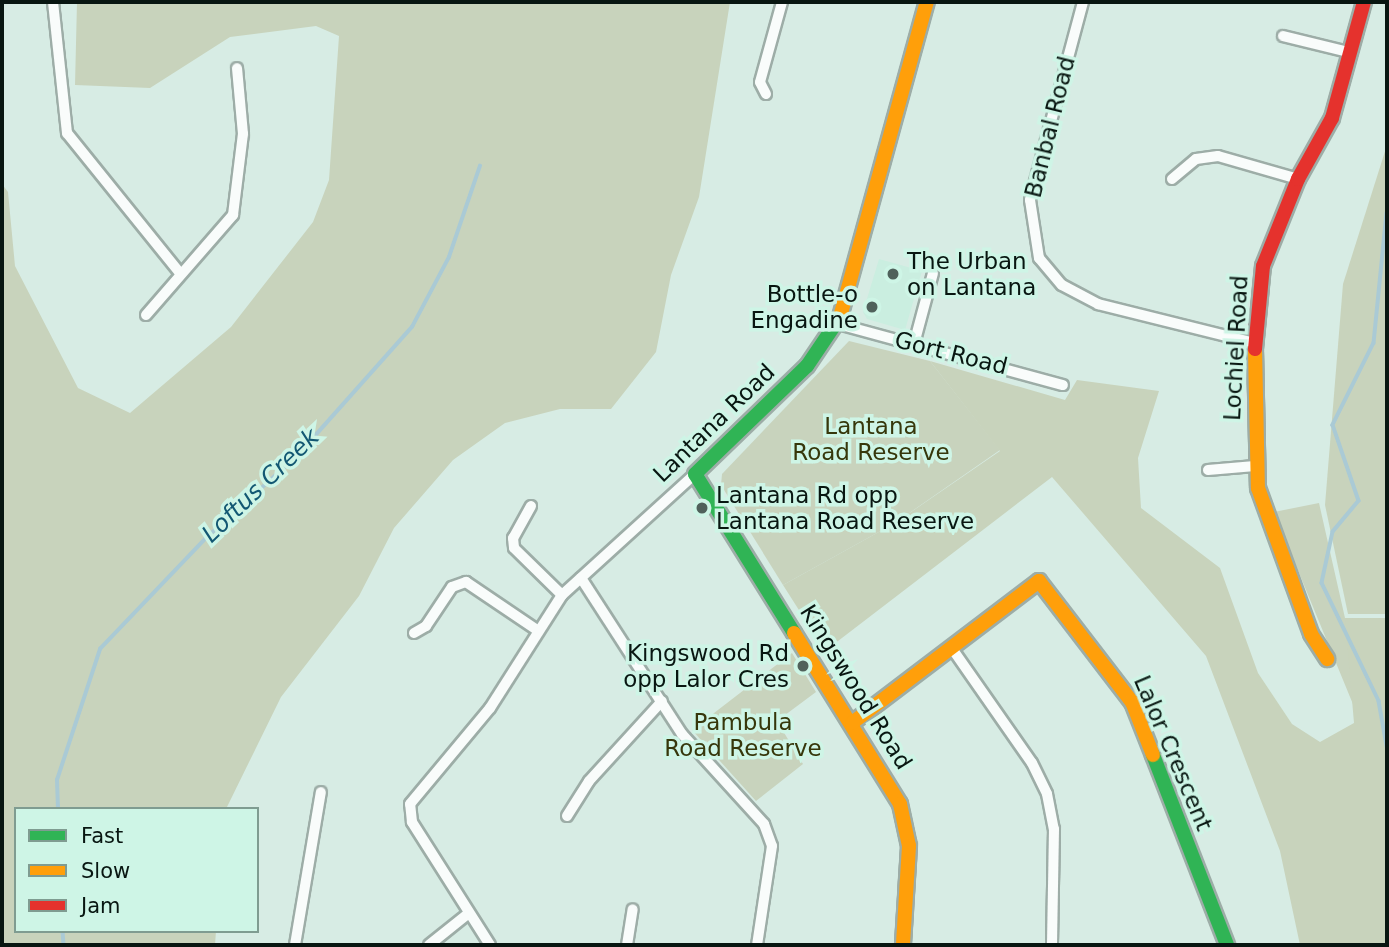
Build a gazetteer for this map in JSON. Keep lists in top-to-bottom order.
{
  "streets": {
    "street": [
      "Banbal Road",
      "Lochiel Road",
      "Gort Road",
      "Lantana Road",
      "Kingswood Road",
      "Lalor Crescent"
    ]
  },
  "crossings": [
    ["Banbal Road", "Lochiel Road"],
    ["Gort Road", "Lantana Road"],
    ["Lantana Road", "Kingswood Road"],
    ["Kingswood Road", "Lalor Crescent"]
  ],
  "water": ["Loftus Creek"],
  "parks": ["Lantana Road Reserve", "Pambula Road Reserve"],
  "places": [
    "The Urban on Lantana",
    "Bottle-o Engadine",
    "Lantana Rd opp Lantana Road Reserve",
    "Kingswood Rd opp Lalor Cres"
  ],
  "legend": ["Fast", "Slow", "Jam"]
}
